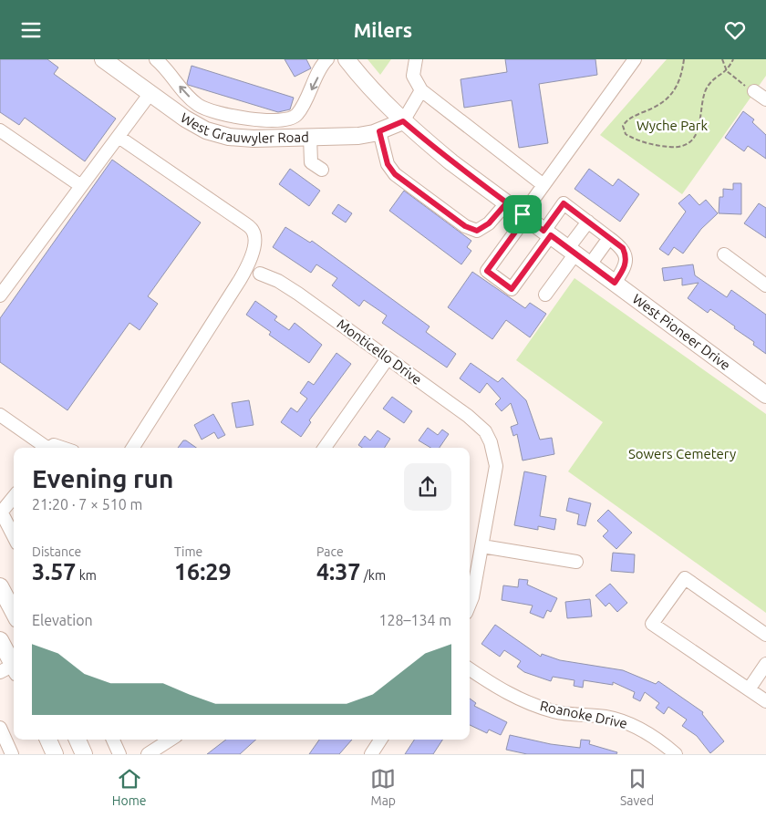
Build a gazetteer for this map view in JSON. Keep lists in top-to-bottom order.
{
  "streets": {
    "main road": ["West Grauwyler Road", "West Pioneer Drive"],
    "street": ["Monticello Drive", "Roanoke Drive"]
  },
  "crossings": [
    ["West Grauwyler Road", "West Pioneer Drive"]
  ],
  "parks": ["Wyche Park", "Sowers Cemetery"],
  "page": {
    "header": "Milers",
    "heading": ["Evening run", "21:20 · 7 × 510 m"],
    "stats": [
      ["Distance", "3.57 km"],
      ["Time", "16:29"],
      ["Pace", "4:37 /km"]
    ],
    "chart": ["Elevation", "128–134 m"],
    "tabs": ["Home", "Map", "Saved"]
  }
}
